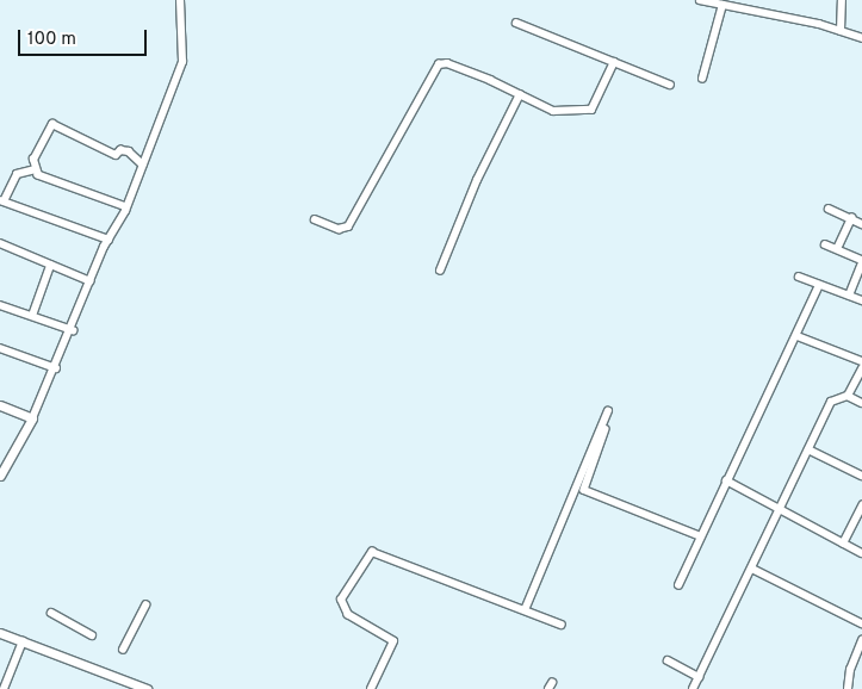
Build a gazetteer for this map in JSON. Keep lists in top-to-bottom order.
{
  "scale_bar": "100 m"
}
